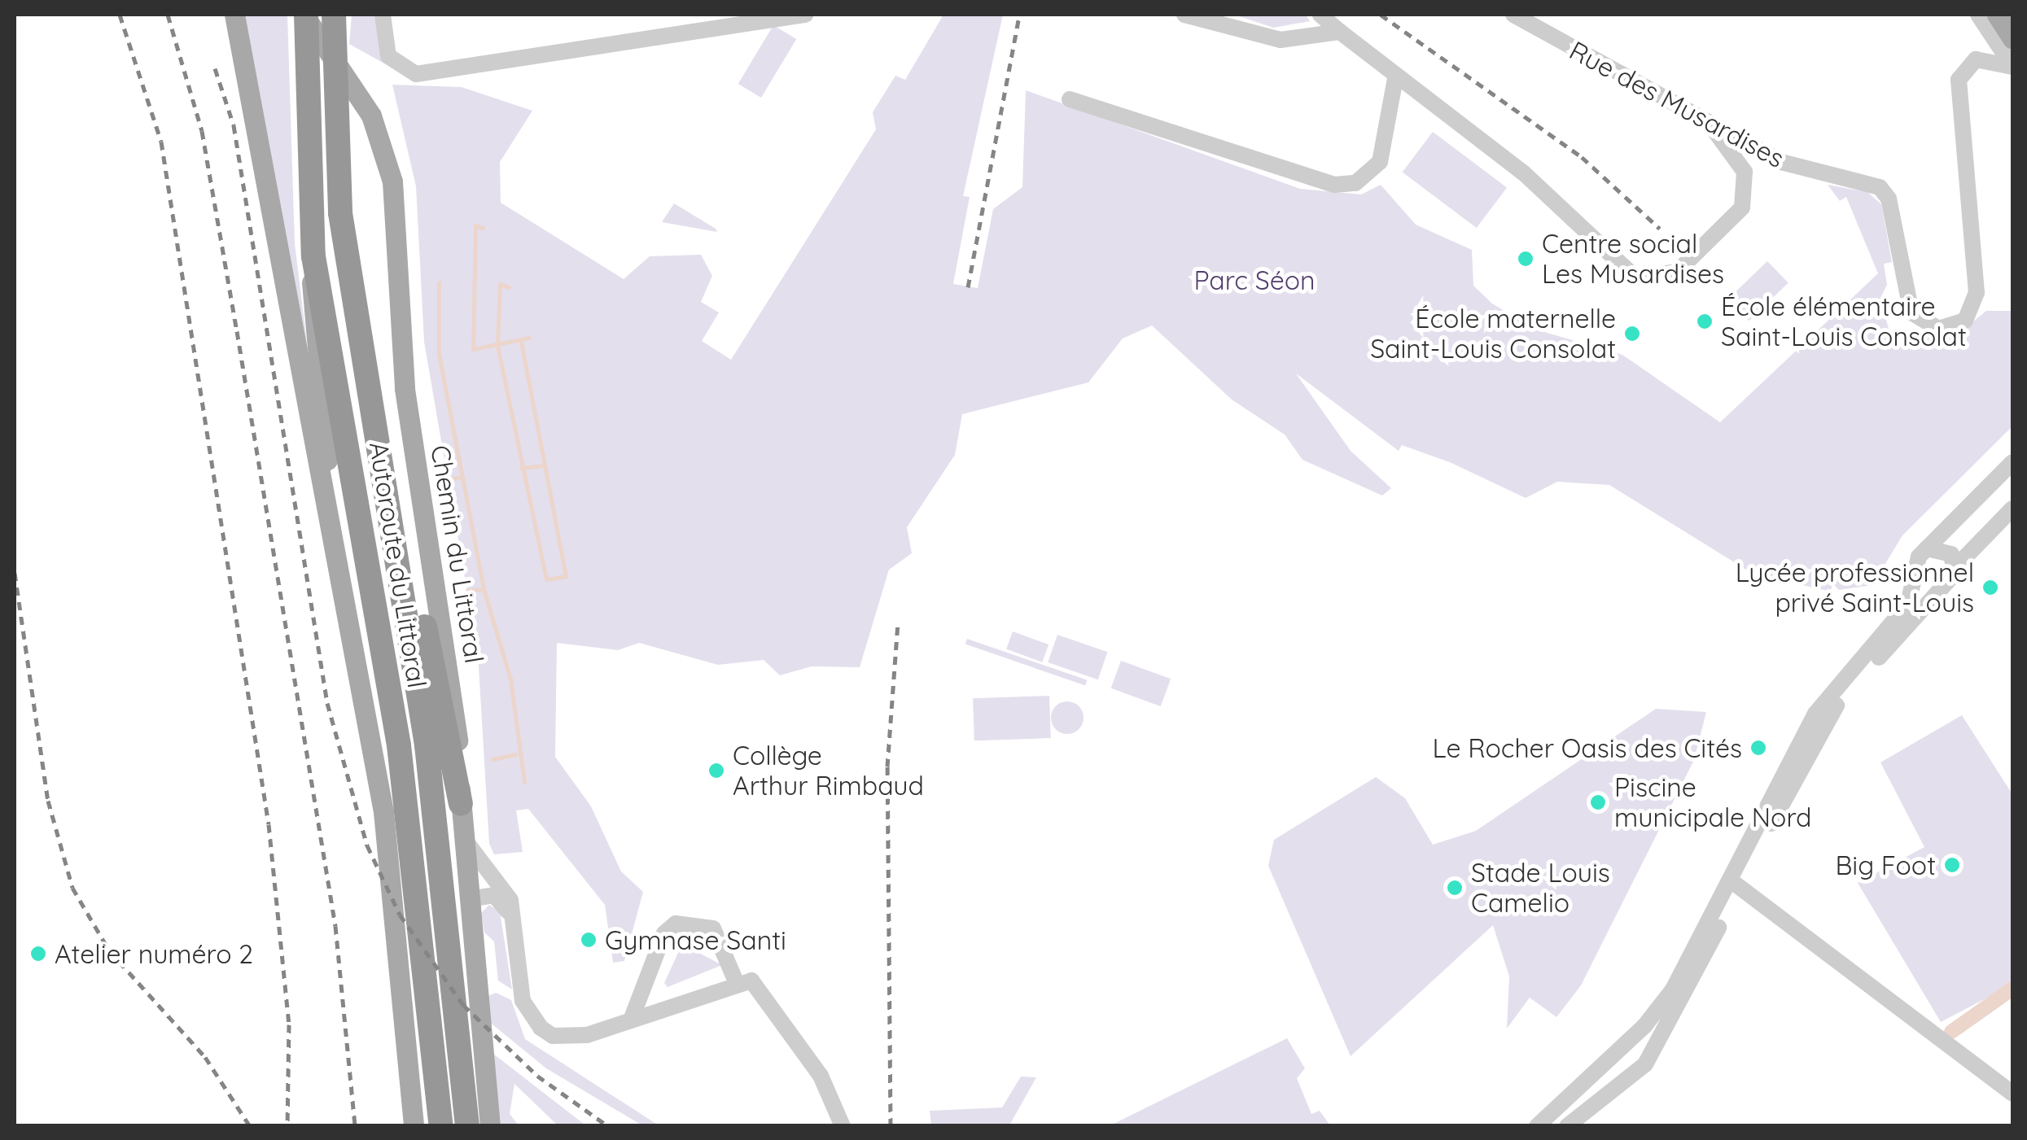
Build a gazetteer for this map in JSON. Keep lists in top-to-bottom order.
{
  "streets": {
    "highway": ["Autoroute du Littoral"],
    "main road": ["Chemin du Littoral"],
    "street": ["Rue des Musardises"]
  },
  "crossings": [
    ["Chemin du Littoral", "Autoroute du Littoral"]
  ],
  "parks": ["Parc Séon"],
  "places": [
    "Centre social Les Musardises",
    "École élémentaire Saint-Louis Consolat",
    "École maternelle Saint-Louis Consolat",
    "Lycée professionnel privé Saint-Louis",
    "Le Rocher Oasis des Cités",
    "Collège Arthur Rimbaud",
    "Piscine municipale Nord",
    "Big Foot",
    "Stade Louis Camelio",
    "Gymnase Santi",
    "Atelier numéro 2"
  ]
}
